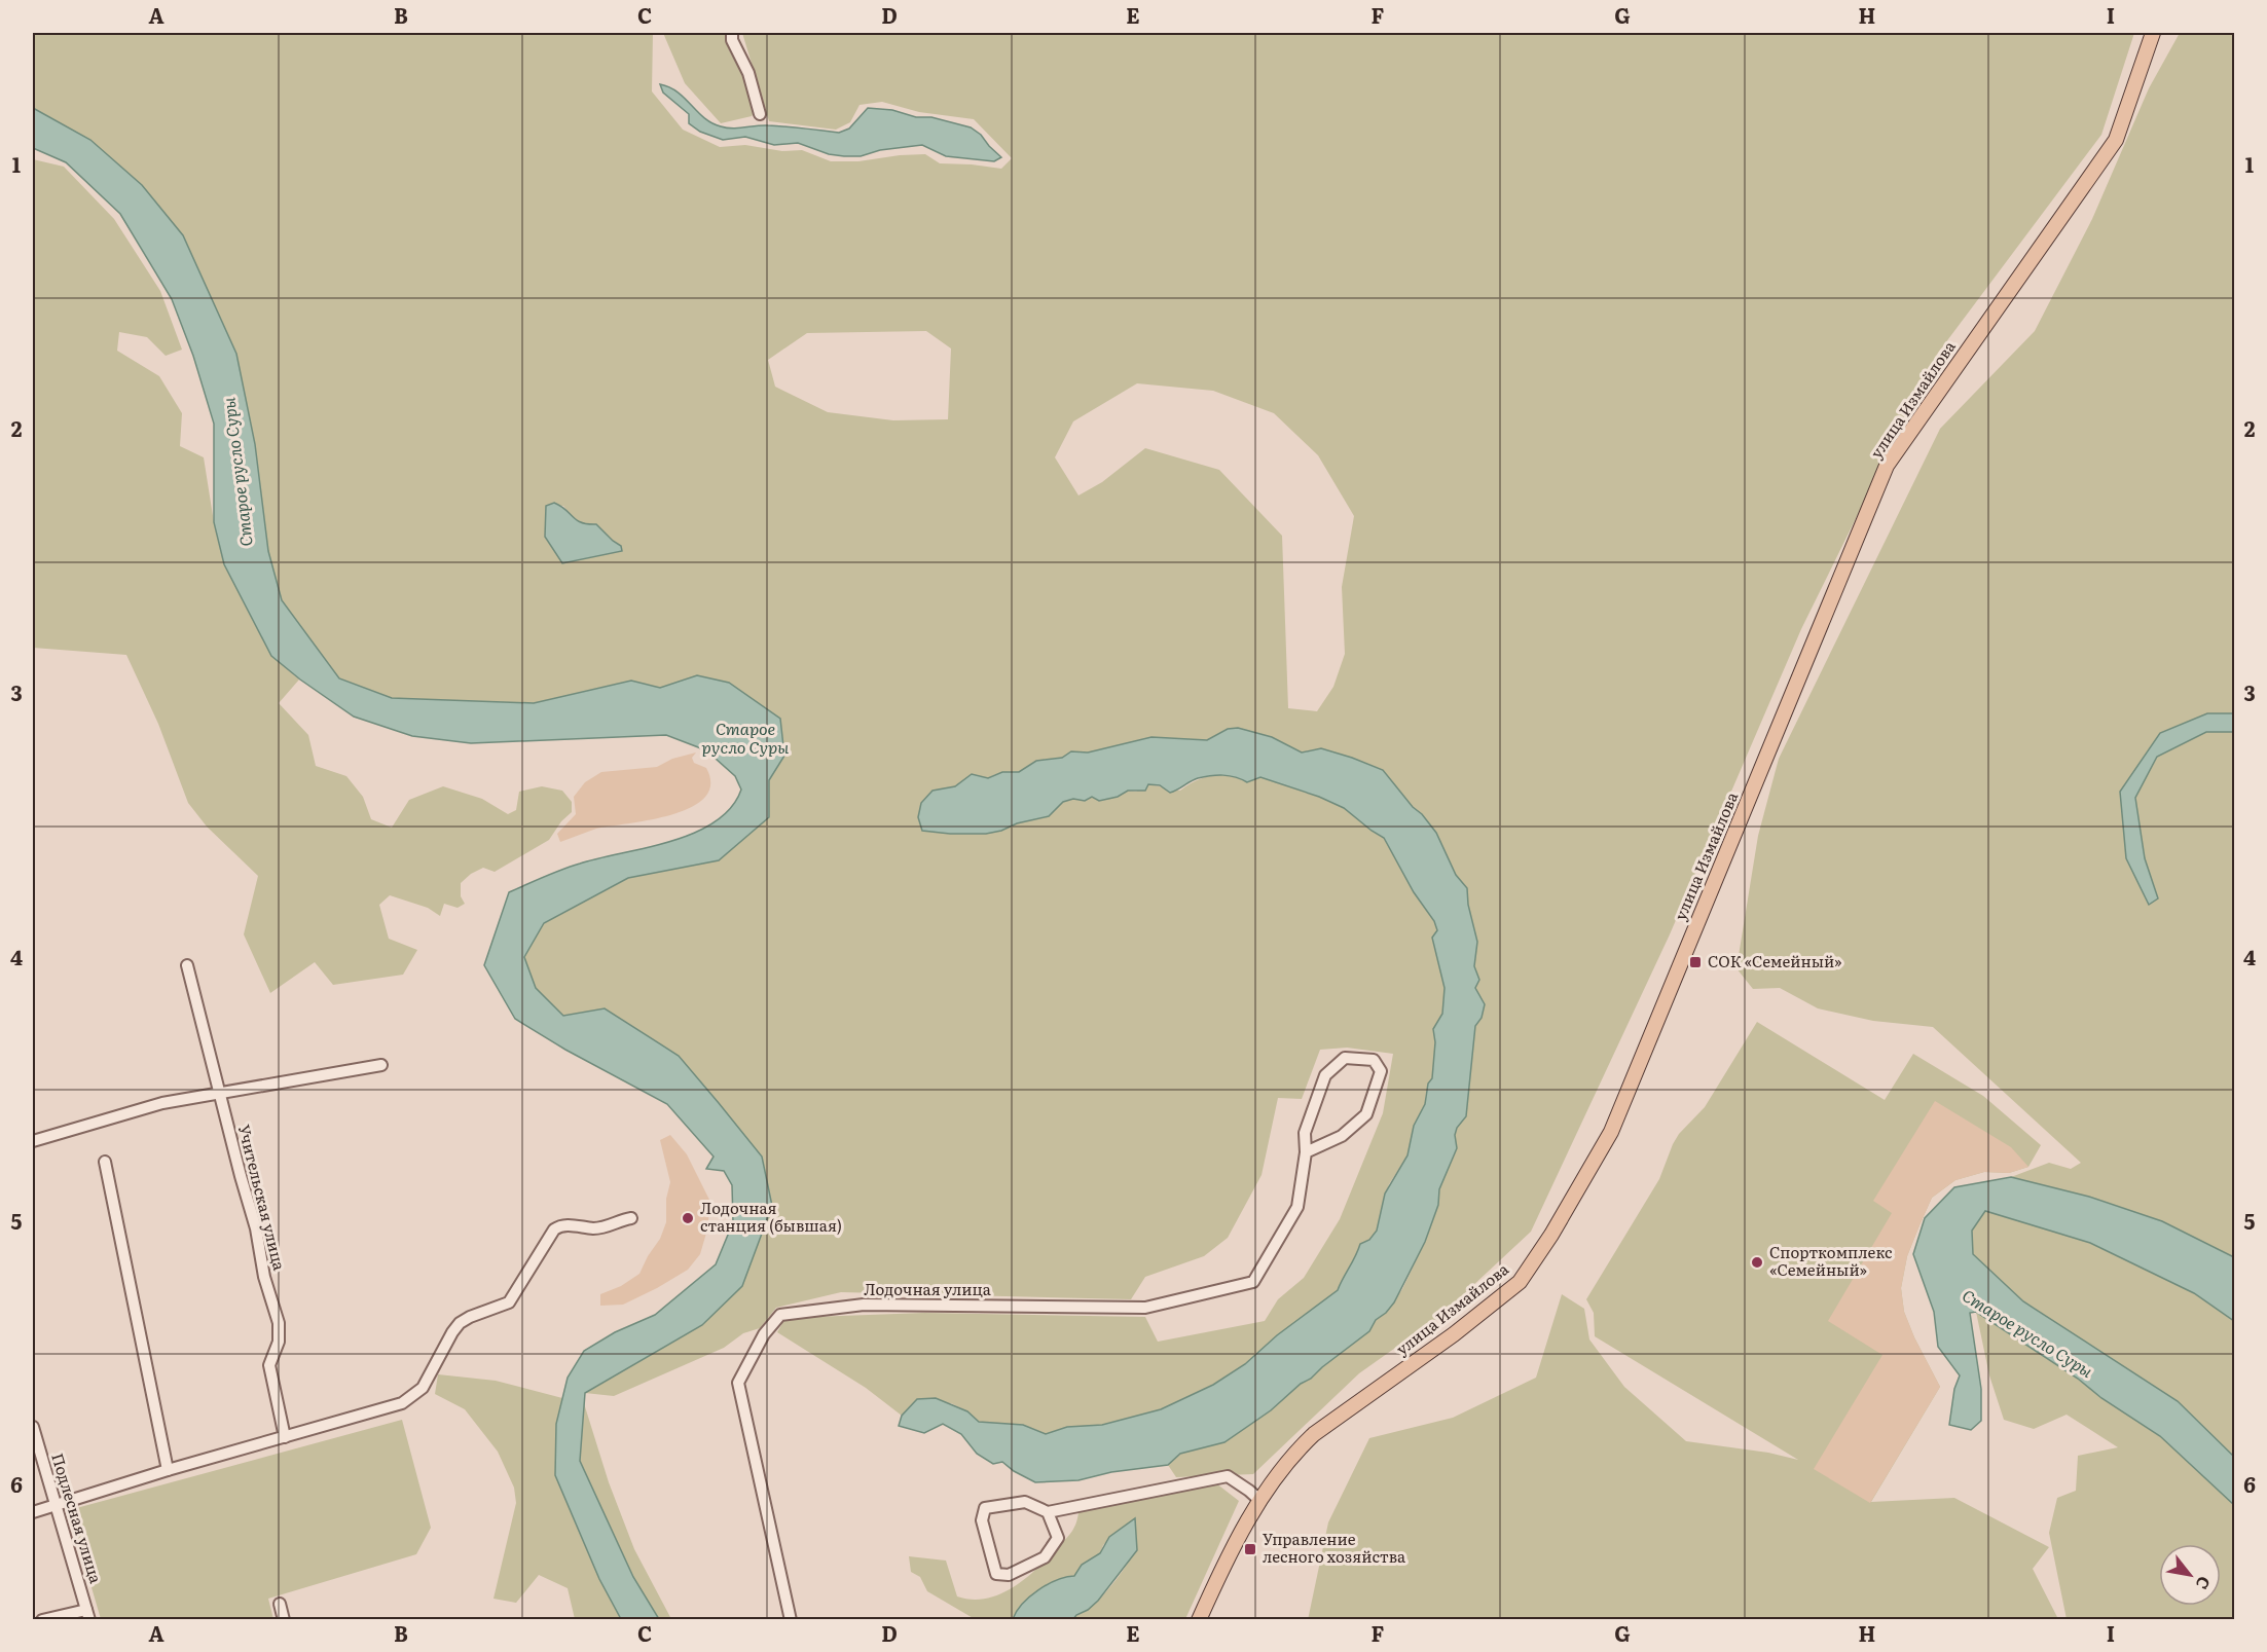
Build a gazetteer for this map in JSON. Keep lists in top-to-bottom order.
{
  "streets": {
    "main road": ["улица Измайлова"],
    "street": ["Учительская улица", "Лодочная улица", "Подлесная улица"]
  },
  "water": ["Старое русло Суры"],
  "places": {
    "transit": ["СОК «Семейный»", "Управление лесного хозяйства"],
    "other": ["Лодочная станция (бывшая)", "Спорткомплекс «Семейный»"]
  },
  "north": "bottom right",
  "grid": {
    "columns": [
      "A",
      "B",
      "C",
      "D",
      "E",
      "F",
      "G",
      "H",
      "I"
    ],
    "rows": [
      "1",
      "2",
      "3",
      "4",
      "5",
      "6"
    ]
  }
}
